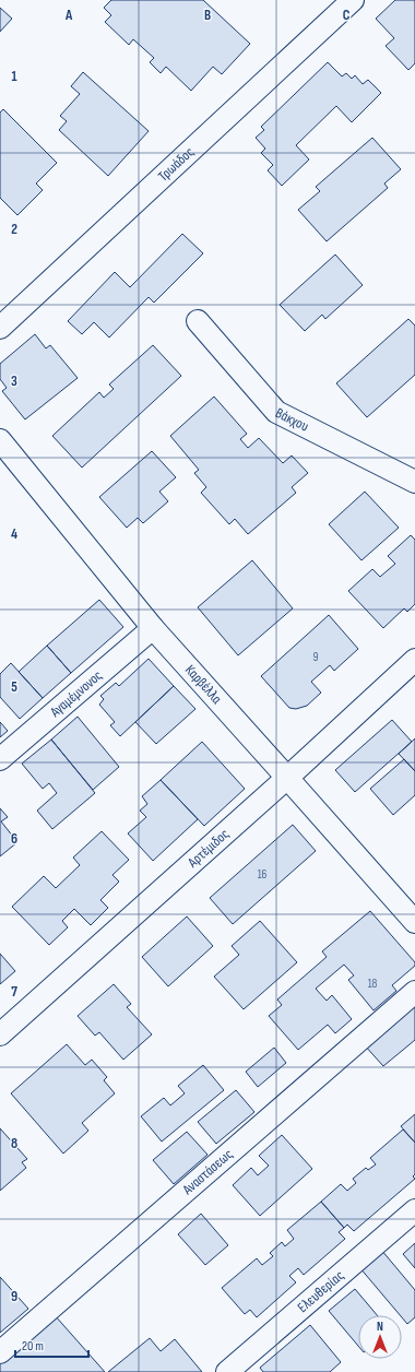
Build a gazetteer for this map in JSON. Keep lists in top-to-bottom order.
{
  "streets": {
    "street": [
      "Τρωάδος",
      "Βάκχου",
      "Καρβέλλα",
      "Αγαμέμνονος",
      "Αρτέμιδος",
      "Αναστάσεως",
      "Ελευθερίας"
    ]
  },
  "crossings": [
    ["Καρβέλλα", "Αγαμέμνονος"],
    ["Καρβέλλα", "Αρτέμιδος"]
  ],
  "house_numbers": ["9", "16", "18"],
  "scale_bar": "20 m",
  "north": "top",
  "grid": {
    "columns": ["A", "B", "C"],
    "rows": [
      "1",
      "2",
      "3",
      "4",
      "5",
      "6",
      "7",
      "8",
      "9"
    ]
  }
}
